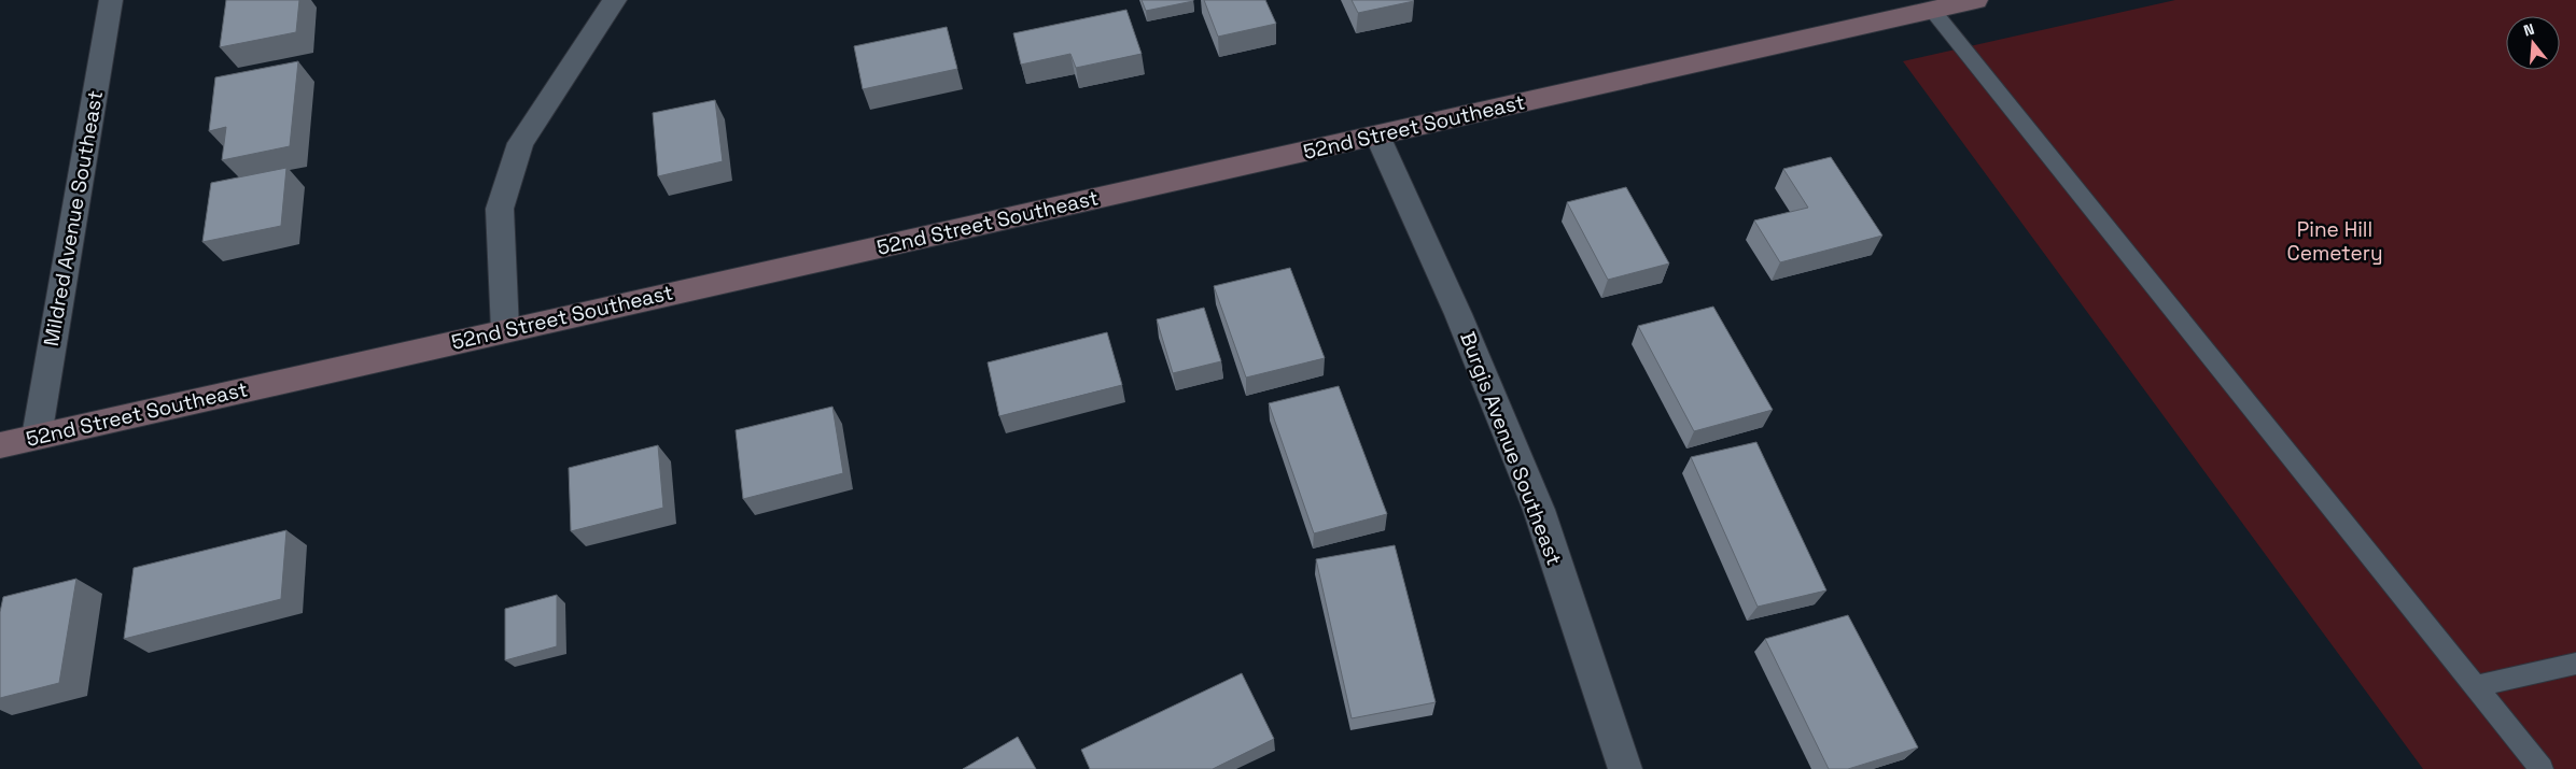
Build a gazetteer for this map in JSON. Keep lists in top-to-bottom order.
{
  "streets": {
    "main road": ["52nd Street Southeast"],
    "street": ["Mildred Avenue Southeast", "Burgis Avenue Southeast"]
  },
  "crossings": [
    ["52nd Street Southeast", "Mildred Avenue Southeast"],
    ["52nd Street Southeast", "Burgis Avenue Southeast"]
  ],
  "parks": ["Pine Hill Cemetery"],
  "north": "top"
}
